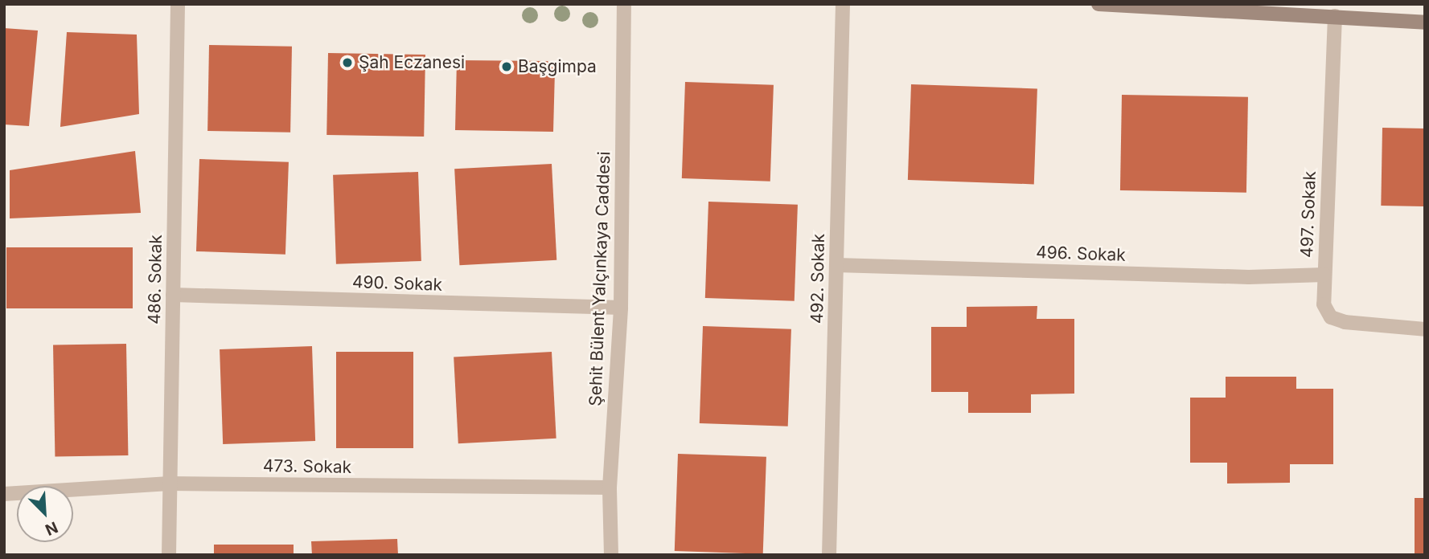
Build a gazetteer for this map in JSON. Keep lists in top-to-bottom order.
{
  "streets": {
    "street": [
      "497. Sokak",
      "496. Sokak",
      "Şehit Bülent Yalçınkaya Caddesi",
      "492. Sokak",
      "486. Sokak",
      "490. Sokak",
      "473. Sokak"
    ]
  },
  "crossings": [
    ["497. Sokak", "496. Sokak"],
    ["496. Sokak", "492. Sokak"],
    ["Şehit Bülent Yalçınkaya Caddesi", "490. Sokak"],
    ["Şehit Bülent Yalçınkaya Caddesi", "473. Sokak"],
    ["486. Sokak", "490. Sokak"],
    ["486. Sokak", "473. Sokak"]
  ],
  "places": ["Şah Eczanesi", "Başgimpa"],
  "north": "bottom right"
}
